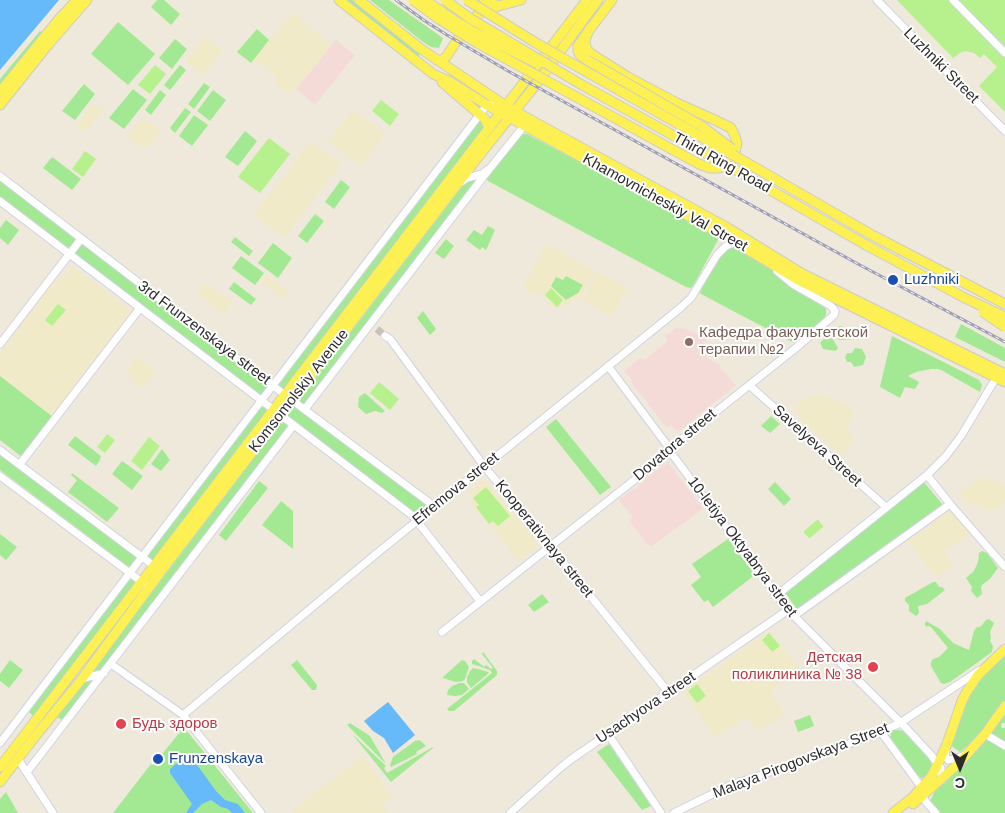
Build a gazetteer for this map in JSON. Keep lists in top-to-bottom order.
{
  "streets": {
    "main road": ["Third Ring Road", "Khamovnicheskiy Val Street", "Komsomolskiy Avenue"],
    "street": [
      "Luzhniki Street",
      "3rd Frunzenskaya street",
      "Dovatora street",
      "Savelyeva Street",
      "Efremova street",
      "Kooperativnaya street",
      "10-letiya Oktyabrya street",
      "Usachyova street",
      "Malaya Pirogovskaya Street"
    ]
  },
  "crossings": [
    ["Khamovnicheskiy Val Street", "Komsomolskiy Avenue"],
    ["Khamovnicheskiy Val Street", "Dovatora street"],
    ["Khamovnicheskiy Val Street", "Efremova street"],
    ["3rd Frunzenskaya street", "Komsomolskiy Avenue"],
    ["3rd Frunzenskaya street", "Efremova street"],
    ["Dovatora street", "Savelyeva Street"],
    ["Dovatora street", "Kooperativnaya street"],
    ["Dovatora street", "10-letiya Oktyabrya street"],
    ["Efremova street", "Kooperativnaya street"],
    ["Efremova street", "10-letiya Oktyabrya street"],
    ["Kooperativnaya street", "Usachyova street"],
    ["10-letiya Oktyabrya street", "Usachyova street"],
    ["10-letiya Oktyabrya street", "Malaya Pirogovskaya Street"]
  ],
  "places": [
    "Luzhniki",
    "Кафедра факультетской терапии №2",
    "Детская поликлиника № 38",
    "Будь здоров",
    "Frunzenskaya"
  ],
  "north": "bottom"
}
